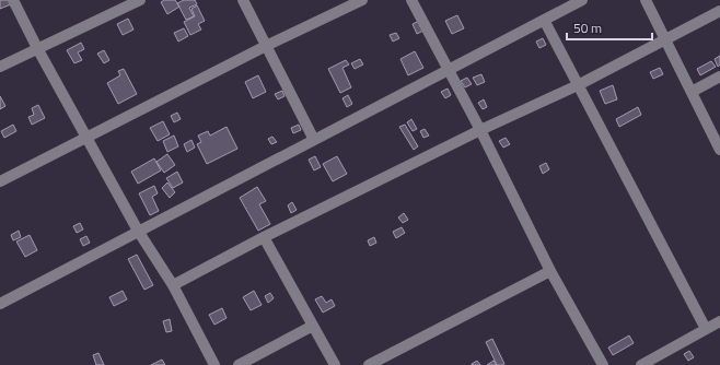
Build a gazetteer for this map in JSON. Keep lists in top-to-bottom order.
{
  "scale_bar": "50 m"
}
